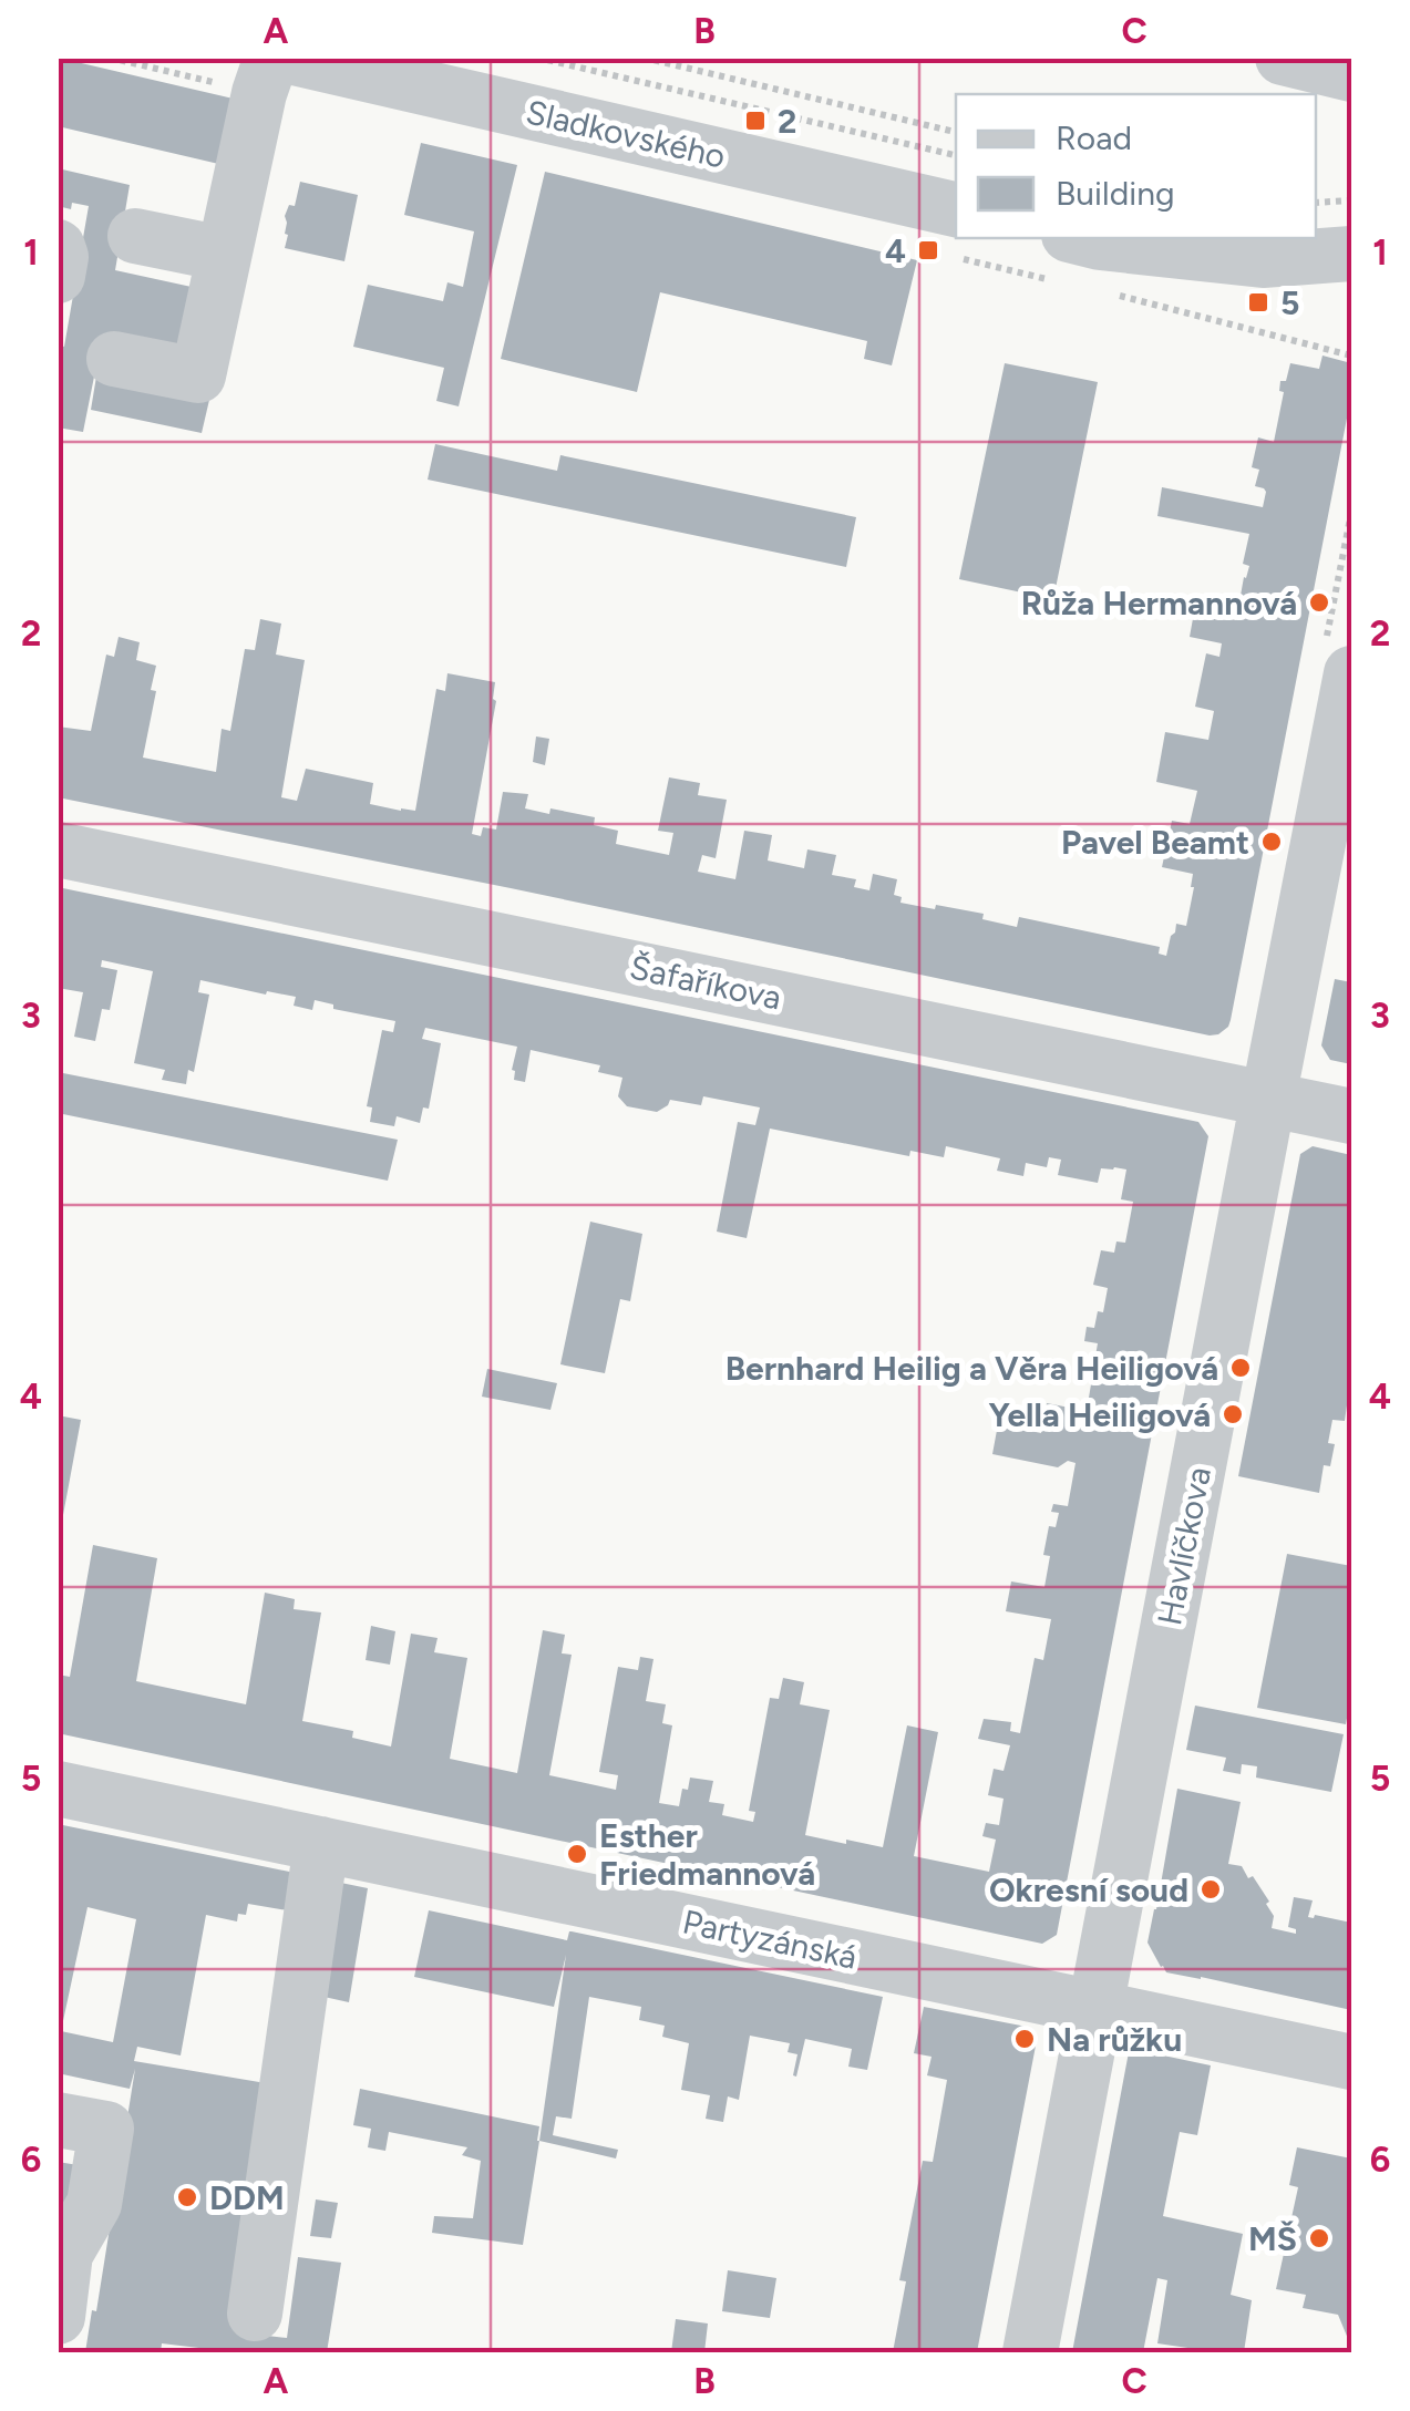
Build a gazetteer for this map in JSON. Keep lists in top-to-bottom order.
{
  "streets": {
    "street": [
      "Sladkovského",
      "Šafaříkova",
      "Havlíčkova",
      "Partyzánská"
    ]
  },
  "crossings": [
    ["Šafaříkova", "Havlíčkova"],
    ["Havlíčkova", "Partyzánská"]
  ],
  "places": {
    "transit": ["2", "4", "5"],
    "other": [
      "Růža Hermannová",
      "Pavel Beamt",
      "Bernhard Heilig a Věra Heiligová",
      "Yella Heiligová",
      "Esther Friedmannová",
      "Okresní soud",
      "Na růžku",
      "DDM",
      "MŠ"
    ]
  },
  "legend": ["Road", "Building"],
  "grid": {
    "columns": ["A", "B", "C"],
    "rows": [
      "1",
      "2",
      "3",
      "4",
      "5",
      "6"
    ]
  }
}
